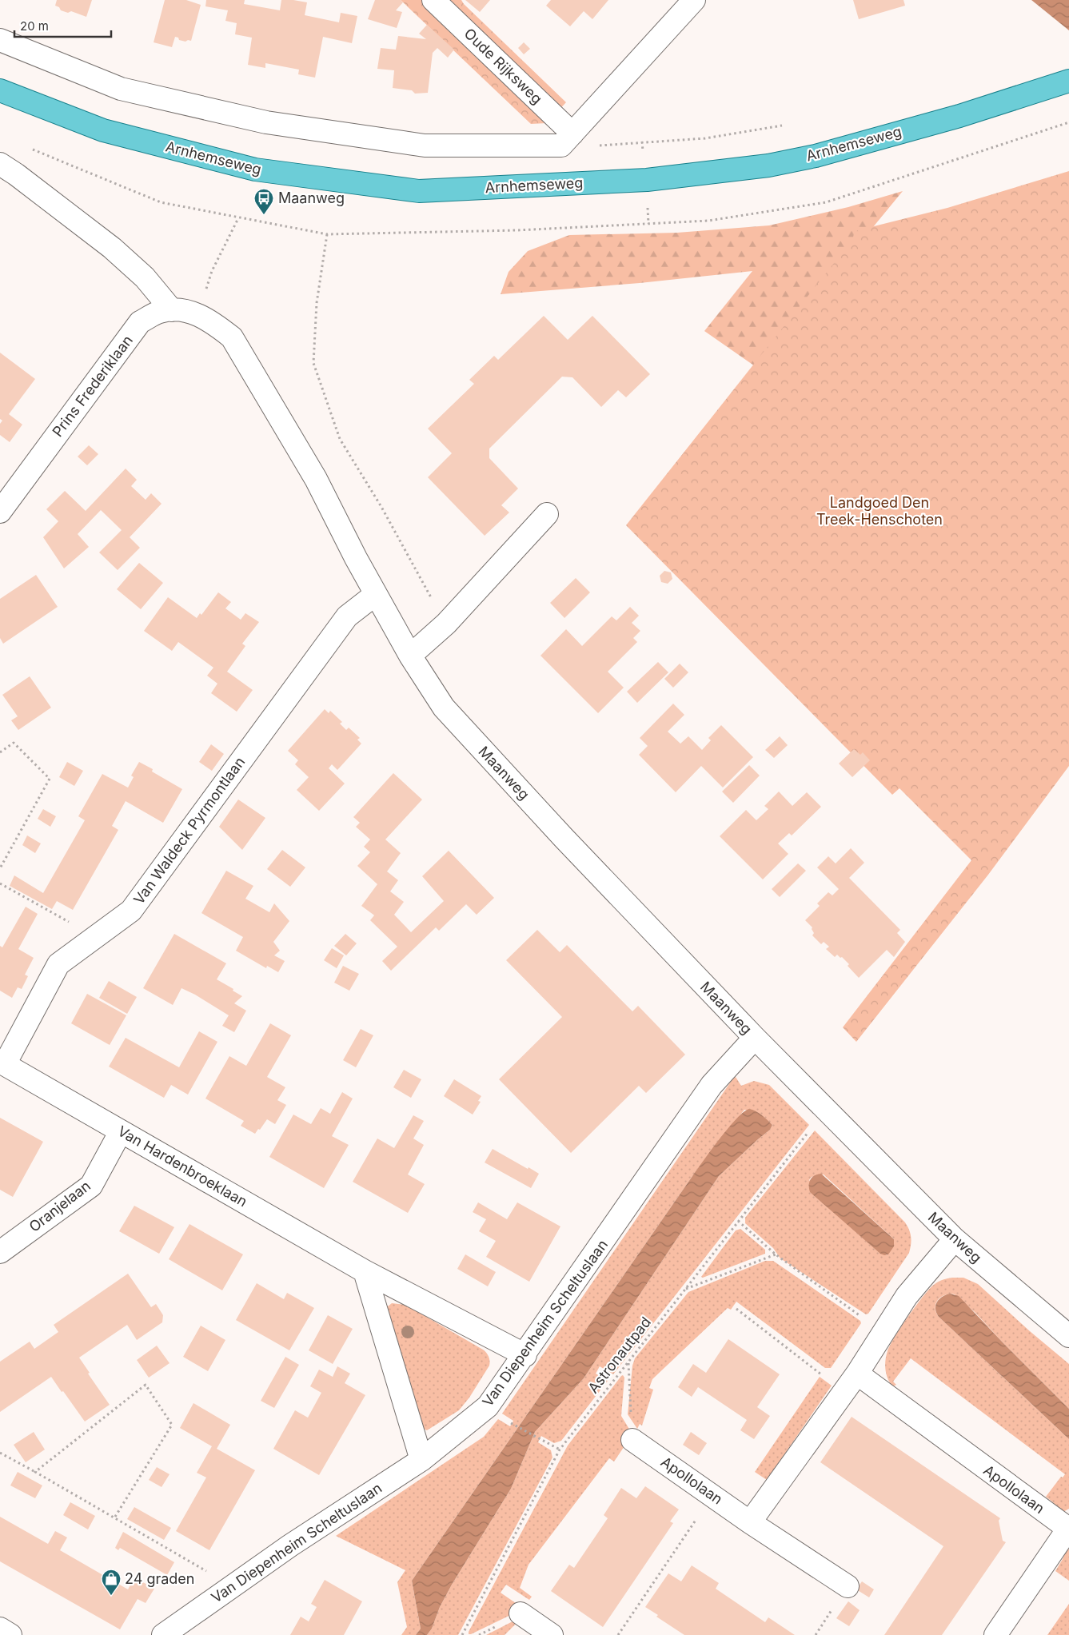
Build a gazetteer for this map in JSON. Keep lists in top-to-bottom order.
{
  "streets": {
    "main road": ["Arnhemseweg"],
    "street": [
      "Oude Rijksweg",
      "Prins Frederiklaan",
      "Maanweg",
      "Van Waldeck Pyrmontlaan",
      "Van Hardenbroeklaan",
      "Oranjelaan",
      "Van Diepenheim Scheltuslaan",
      "Apollolaan"
    ],
    "path": ["Astronautpad"]
  },
  "crossings": [
    ["Prins Frederiklaan", "Maanweg"],
    ["Maanweg", "Van Waldeck Pyrmontlaan"],
    ["Maanweg", "Van Diepenheim Scheltuslaan"],
    ["Maanweg", "Astronautpad"],
    ["Van Waldeck Pyrmontlaan", "Van Hardenbroeklaan"],
    ["Van Hardenbroeklaan", "Oranjelaan"],
    ["Van Hardenbroeklaan", "Van Diepenheim Scheltuslaan"]
  ],
  "parks": ["Landgoed Den Treek-Henschoten"],
  "places": {
    "bus stop": ["Maanweg"],
    "shop": ["24 graden"]
  },
  "scale_bar": "20 m"
}
